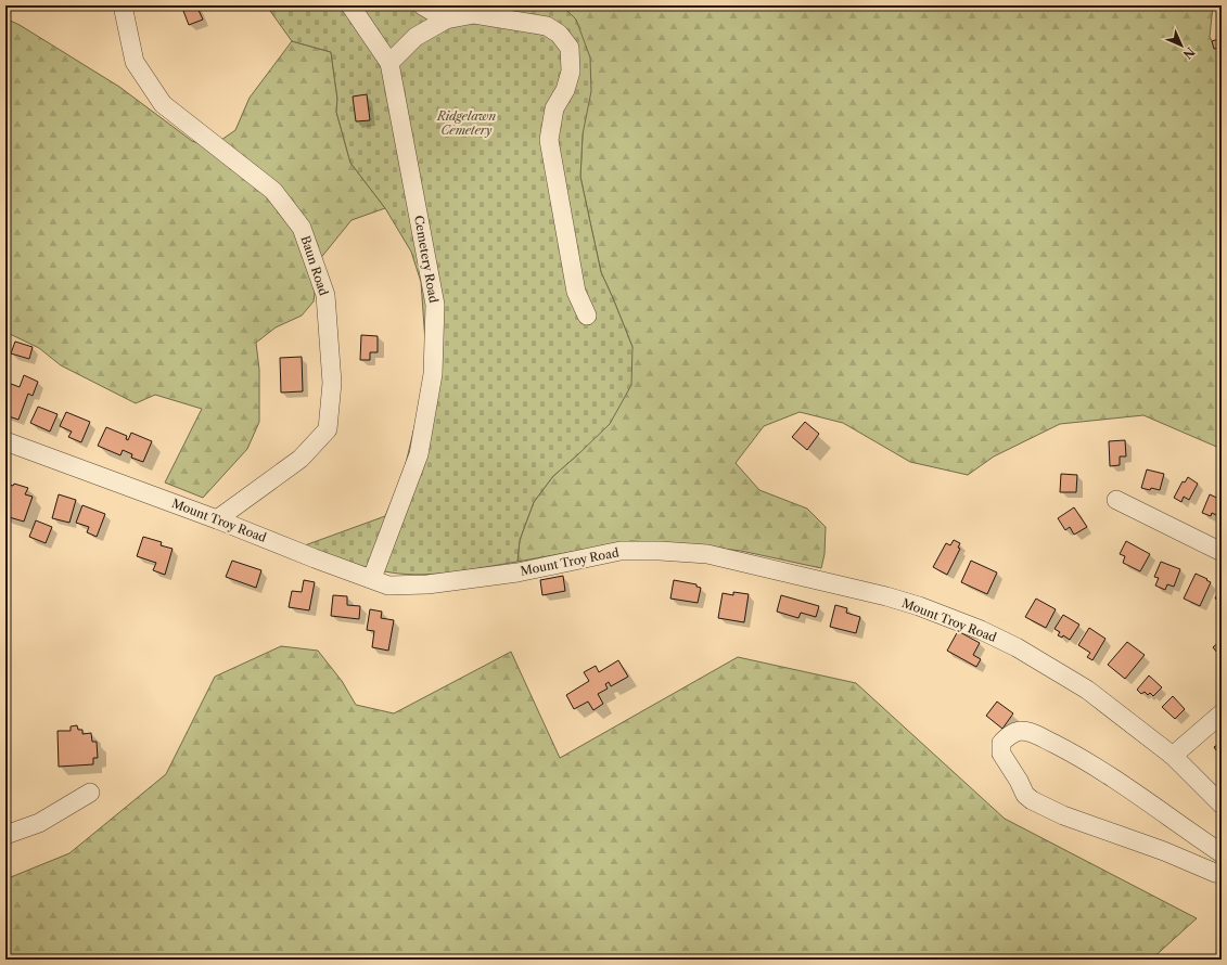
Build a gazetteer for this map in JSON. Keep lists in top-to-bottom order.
{
  "streets": {
    "street": ["Cemetery Road", "Baun Road", "Mount Troy Road"]
  },
  "crossings": [
    ["Cemetery Road", "Mount Troy Road"],
    ["Baun Road", "Mount Troy Road"]
  ],
  "parks": ["Ridgelawn Cemetery"],
  "north": "bottom right"
}
